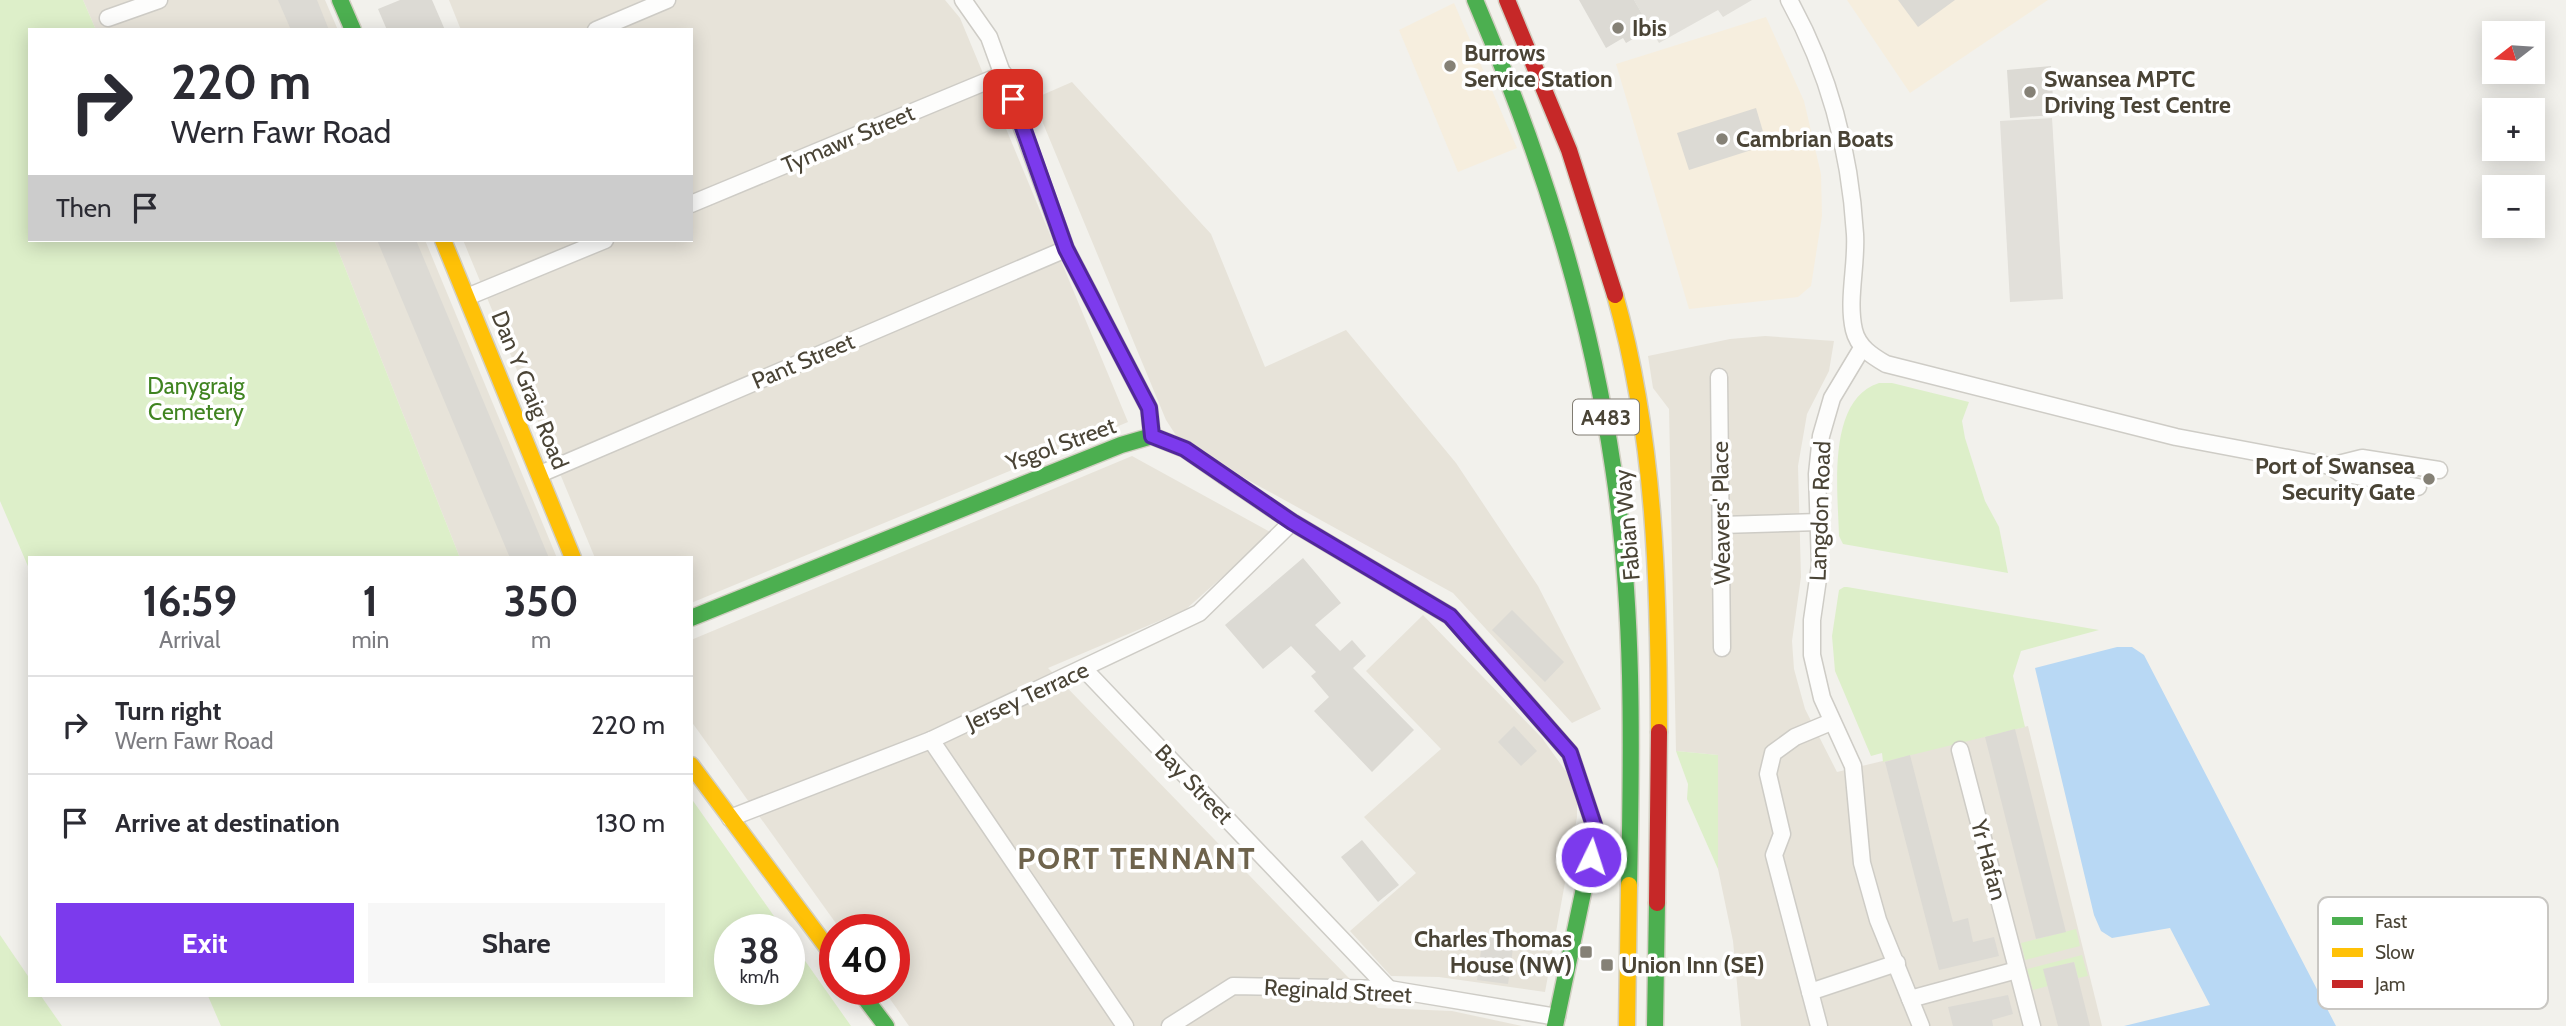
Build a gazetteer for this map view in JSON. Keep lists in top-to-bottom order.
{
  "streets": {
    "main road": [
      "Dan Y Graig Road",
      "A483",
      "Ysgol Street",
      "Fabian Way"
    ],
    "street": [
      "Tymawr Street",
      "Pant Street",
      "Langdon Road",
      "Weavers' Place",
      "Jersey Terrace",
      "Bay Street",
      "Yr Hafan",
      "Reginald Street"
    ]
  },
  "crossings": [
    ["Pant Street", "Dan Y Graig Road"],
    ["Ysgol Street", "Jersey Terrace"],
    ["Ysgol Street", "Reginald Street"],
    ["Jersey Terrace", "Bay Street"],
    ["Bay Street", "Reginald Street"]
  ],
  "districts": ["PORT TENNANT"],
  "parks": ["Danygraig Cemetery"],
  "places": {
    "other": [
      "Ibis",
      "Burrows Service Station",
      "Swansea MPTC Driving Test Centre",
      "Cambrian Boats",
      "Port of Swansea Security Gate"
    ],
    "transit": ["Charles Thomas House (NW)", "Union Inn (SE)"]
  },
  "legend": ["Fast", "Slow", "Jam"],
  "north": "left",
  "page": {
    "map_buttons": ["+", "−"],
    "turn": ["220 m", "Wern Fawr Road"],
    "then": "Then",
    "eta": [
      "16:59",
      "Arrival",
      "1",
      "min",
      "350",
      "m"
    ],
    "list": [
      {
        "name": "Turn right",
        "note": "Wern Fawr Road",
        "value": "220 m"
      },
      {
        "name": "Arrive at destination",
        "value": "130 m"
      }
    ],
    "buttons": ["Exit", "Share"],
    "speed": "38 km/h",
    "limit": "40"
  }
}
